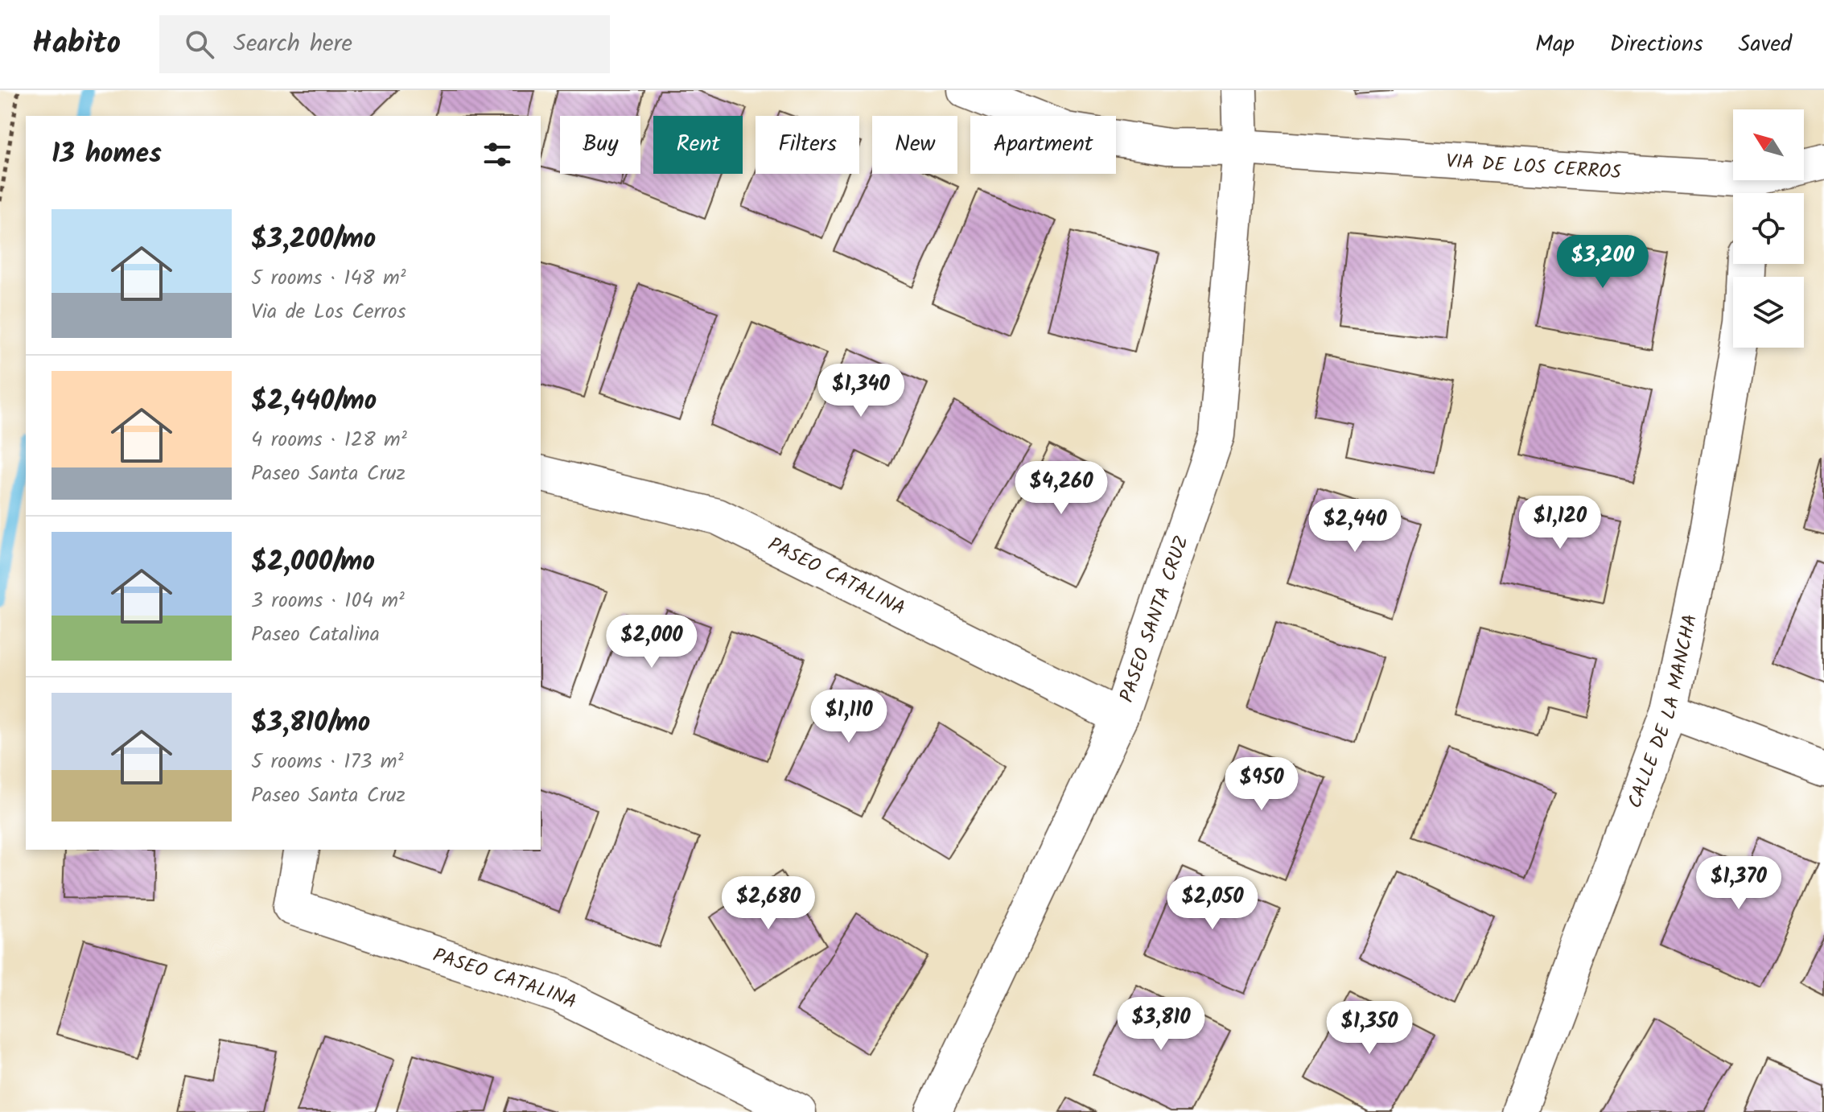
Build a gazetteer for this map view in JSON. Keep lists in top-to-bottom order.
{
  "streets": {
    "street": [
      "VIA DE LOS CERROS",
      "PASEO CATALINA",
      "PASEO SANTA CRUZ",
      "CALLE DE LA MANCHA"
    ]
  },
  "crossings": [
    ["VIA DE LOS CERROS", "PASEO SANTA CRUZ"],
    ["PASEO CATALINA", "PASEO SANTA CRUZ"]
  ],
  "north": "top left",
  "page": {
    "header": "Habito",
    "search": "Search here",
    "nav": ["Map", "Directions", "Saved"],
    "chip": [
      "Buy",
      "Rent",
      "Filters",
      "New",
      "Apartment"
    ],
    "heading": "13 homes",
    "list": [
      {
        "name": "$3,200/mo",
        "note": "5 rooms · 148 m² · Via de Los Cerros"
      },
      {
        "name": "$2,440/mo",
        "note": "4 rooms · 128 m² · Paseo Santa Cruz"
      },
      {
        "name": "$2,000/mo",
        "note": "3 rooms · 104 m² · Paseo Catalina"
      },
      {
        "name": "$3,810/mo",
        "note": "5 rooms · 173 m² · Paseo Santa Cruz"
      }
    ],
    "price": [
      "$3,200",
      "$1,340",
      "$4,260",
      "$1,120",
      "$2,440",
      "$2,000",
      "$1,110",
      "$950",
      "$1,370",
      "$2,680",
      "$2,050",
      "$3,810",
      "$1,350"
    ]
  }
}
